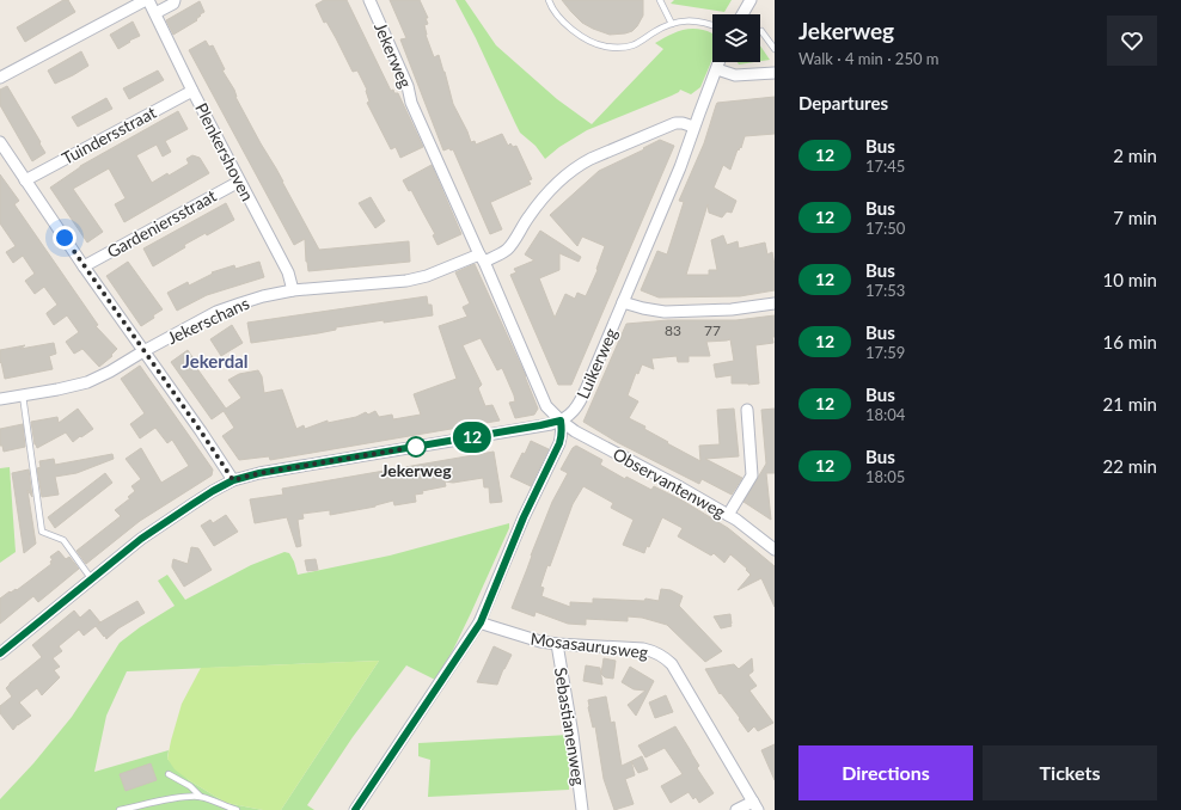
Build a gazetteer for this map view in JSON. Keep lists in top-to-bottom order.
{
  "streets": {
    "street": [
      "Jekerweg",
      "Tuindersstraat",
      "Plenkershoven",
      "Gardeniersstraat",
      "Jekerschans",
      "Luikerweg",
      "Observantenweg",
      "Mosasaurusweg",
      "Sebastianenweg"
    ]
  },
  "crossings": [
    ["Jekerweg", "Jekerschans"],
    ["Jekerweg", "Luikerweg"],
    ["Jekerweg", "Observantenweg"],
    ["Tuindersstraat", "Plenkershoven"],
    ["Plenkershoven", "Gardeniersstraat"],
    ["Plenkershoven", "Jekerschans"],
    ["Jekerschans", "Luikerweg"],
    ["Luikerweg", "Observantenweg"],
    ["Mosasaurusweg", "Sebastianenweg"]
  ],
  "districts": ["Jekerdal"],
  "places": ["Jekerweg"],
  "lines": ["bus line 12"],
  "house_numbers": ["83", "77"],
  "page": {
    "on_map": "12",
    "heading": [
      ["Jekerweg", "Walk · 4 min · 250 m"],
      "Departures"
    ],
    "list": [
      {
        "mark": "12",
        "name": "Bus",
        "note": "17:45",
        "value": "2 min"
      },
      {
        "mark": "12",
        "name": "Bus",
        "note": "17:50",
        "value": "7 min"
      },
      {
        "mark": "12",
        "name": "Bus",
        "note": "17:53",
        "value": "10 min"
      },
      {
        "mark": "12",
        "name": "Bus",
        "note": "17:59",
        "value": "16 min"
      },
      {
        "mark": "12",
        "name": "Bus",
        "note": "18:04",
        "value": "21 min"
      },
      {
        "mark": "12",
        "name": "Bus",
        "note": "18:05",
        "value": "22 min"
      }
    ],
    "buttons": ["Directions", "Tickets"]
  }
}
